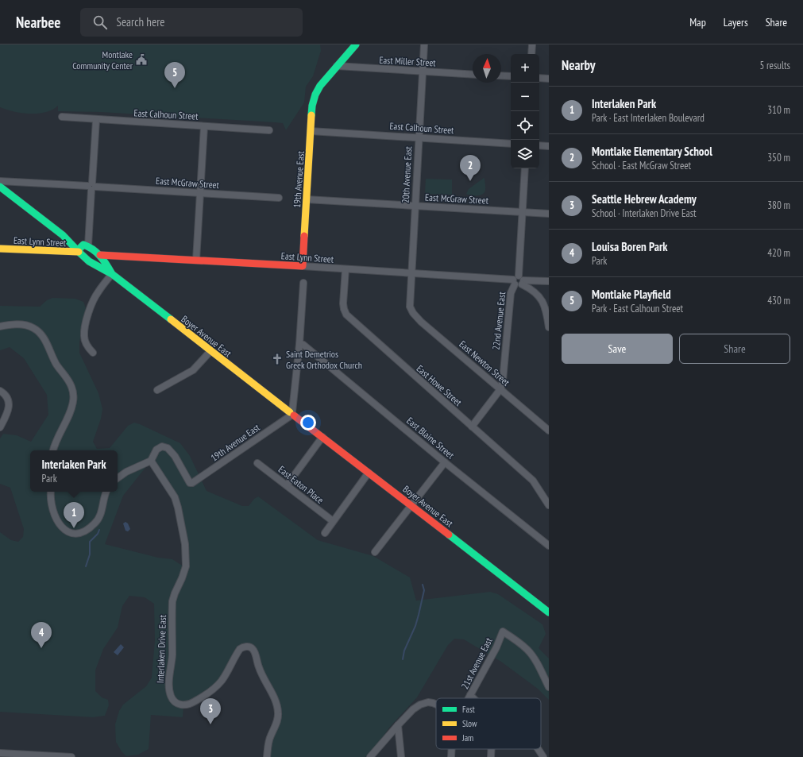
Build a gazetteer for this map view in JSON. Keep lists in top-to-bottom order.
{
  "streets": {
    "street": [
      "East Miller Street",
      "East Calhoun Street",
      "20th Avenue East",
      "19th Avenue East",
      "East McGraw Street",
      "East Lynn Street",
      "22nd Avenue East",
      "Boyer Avenue East",
      "East Newton Street",
      "East Howe Street",
      "East Blaine Street",
      "East Eaton Place",
      "Interlaken Drive East",
      "21st Avenue East"
    ]
  },
  "crossings": [
    ["East Miller Street", "20th Avenue East"],
    ["East Miller Street", "19th Avenue East"],
    ["East Calhoun Street", "20th Avenue East"],
    ["East Calhoun Street", "19th Avenue East"],
    ["20th Avenue East", "East McGraw Street"],
    ["20th Avenue East", "East Lynn Street"],
    ["20th Avenue East", "East Newton Street"],
    ["19th Avenue East", "East McGraw Street"],
    ["19th Avenue East", "East Lynn Street"],
    ["19th Avenue East", "Boyer Avenue East"],
    ["19th Avenue East", "Interlaken Drive East"],
    ["East McGraw Street", "22nd Avenue East"],
    ["East Lynn Street", "22nd Avenue East"],
    ["East Lynn Street", "Boyer Avenue East"],
    ["East Lynn Street", "East Howe Street"],
    ["22nd Avenue East", "East Newton Street"],
    ["22nd Avenue East", "East Howe Street"]
  ],
  "places": {
    "public building": ["Montlake Community Center"],
    "church": ["Saint Demetrios Greek Orthodox Church"]
  },
  "legend": ["Fast", "Slow", "Jam"],
  "north": "top",
  "page": {
    "header": "Nearbee",
    "search": "Search here",
    "nav": ["Map", "Layers", "Share"],
    "heading": ["Nearby", "5 results"],
    "map_buttons": ["+", "−"],
    "pins": [
      "5",
      "2",
      "1",
      "4",
      "3"
    ],
    "list": [
      {
        "mark": "1",
        "name": "Interlaken Park",
        "note": "Park · East Interlaken Boulevard",
        "value": "310 m"
      },
      {
        "mark": "2",
        "name": "Montlake Elementary School",
        "note": "School · East McGraw Street",
        "value": "350 m"
      },
      {
        "mark": "3",
        "name": "Seattle Hebrew Academy",
        "note": "School · Interlaken Drive East",
        "value": "380 m"
      },
      {
        "mark": "4",
        "name": "Louisa Boren Park",
        "note": "Park",
        "value": "420 m"
      },
      {
        "mark": "5",
        "name": "Montlake Playfield",
        "note": "Park · East Calhoun Street",
        "value": "430 m"
      }
    ],
    "buttons": ["Save", "Share"],
    "popup": ["Interlaken Park", "Park"]
  }
}
